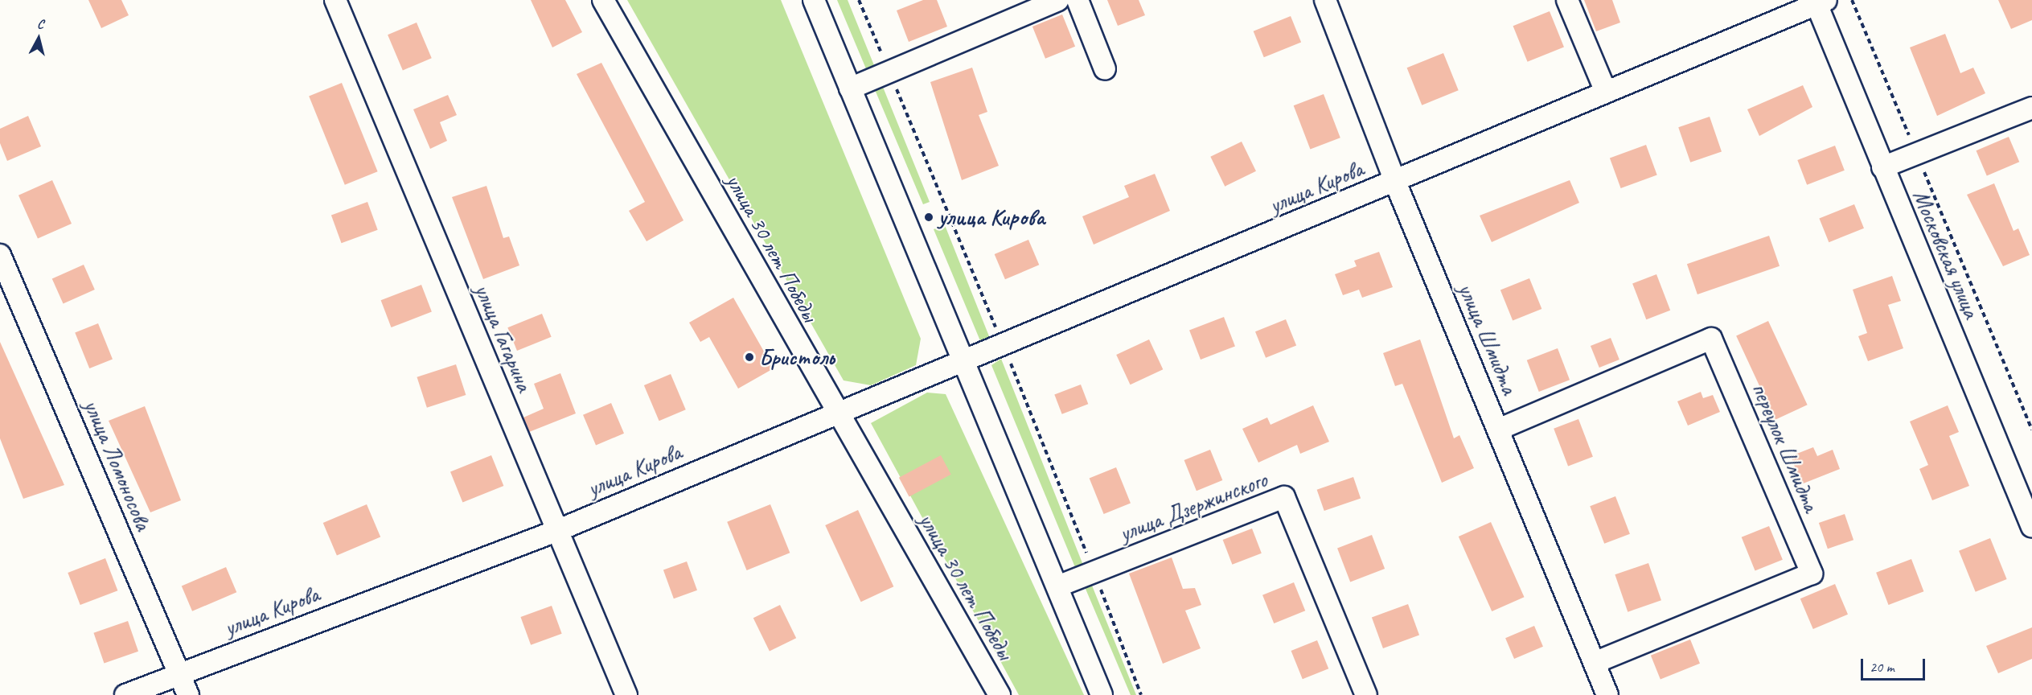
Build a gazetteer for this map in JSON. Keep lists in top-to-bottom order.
{
  "streets": {
    "street": [
      "улица Кирова",
      "улица 30 лет Победы",
      "Московская улица",
      "улица Гагарина",
      "улица Шмидта",
      "переулок Шмидта",
      "улица Ломоносова",
      "улица Дзержинского"
    ]
  },
  "crossings": [
    ["улица Кирова", "улица 30 лет Победы"],
    ["улица Кирова", "Московская улица"],
    ["улица Кирова", "улица Гагарина"],
    ["улица Кирова", "улица Шмидта"],
    ["улица Кирова", "улица Ломоносова"],
    ["улица Шмидта", "переулок Шмидта"]
  ],
  "places": ["улица Кирова", "Бристоль"],
  "scale_bar": "20 m",
  "north": "top"
}
